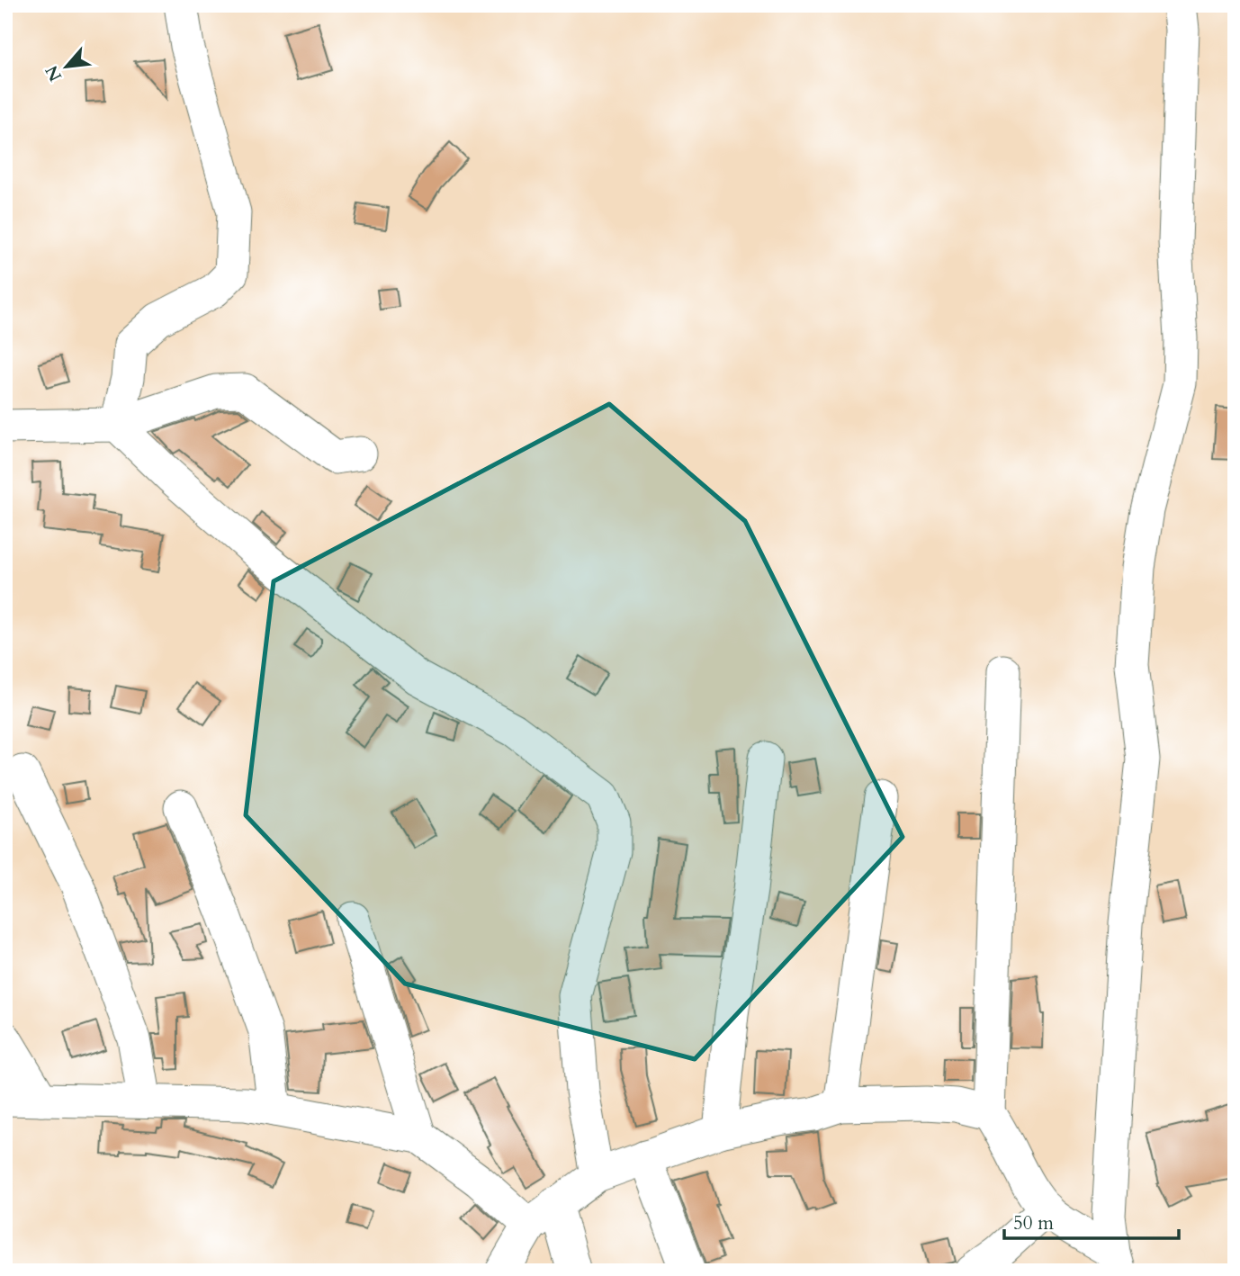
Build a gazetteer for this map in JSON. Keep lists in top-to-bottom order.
{
  "scale_bar": "50 m",
  "north": "bottom left"
}
